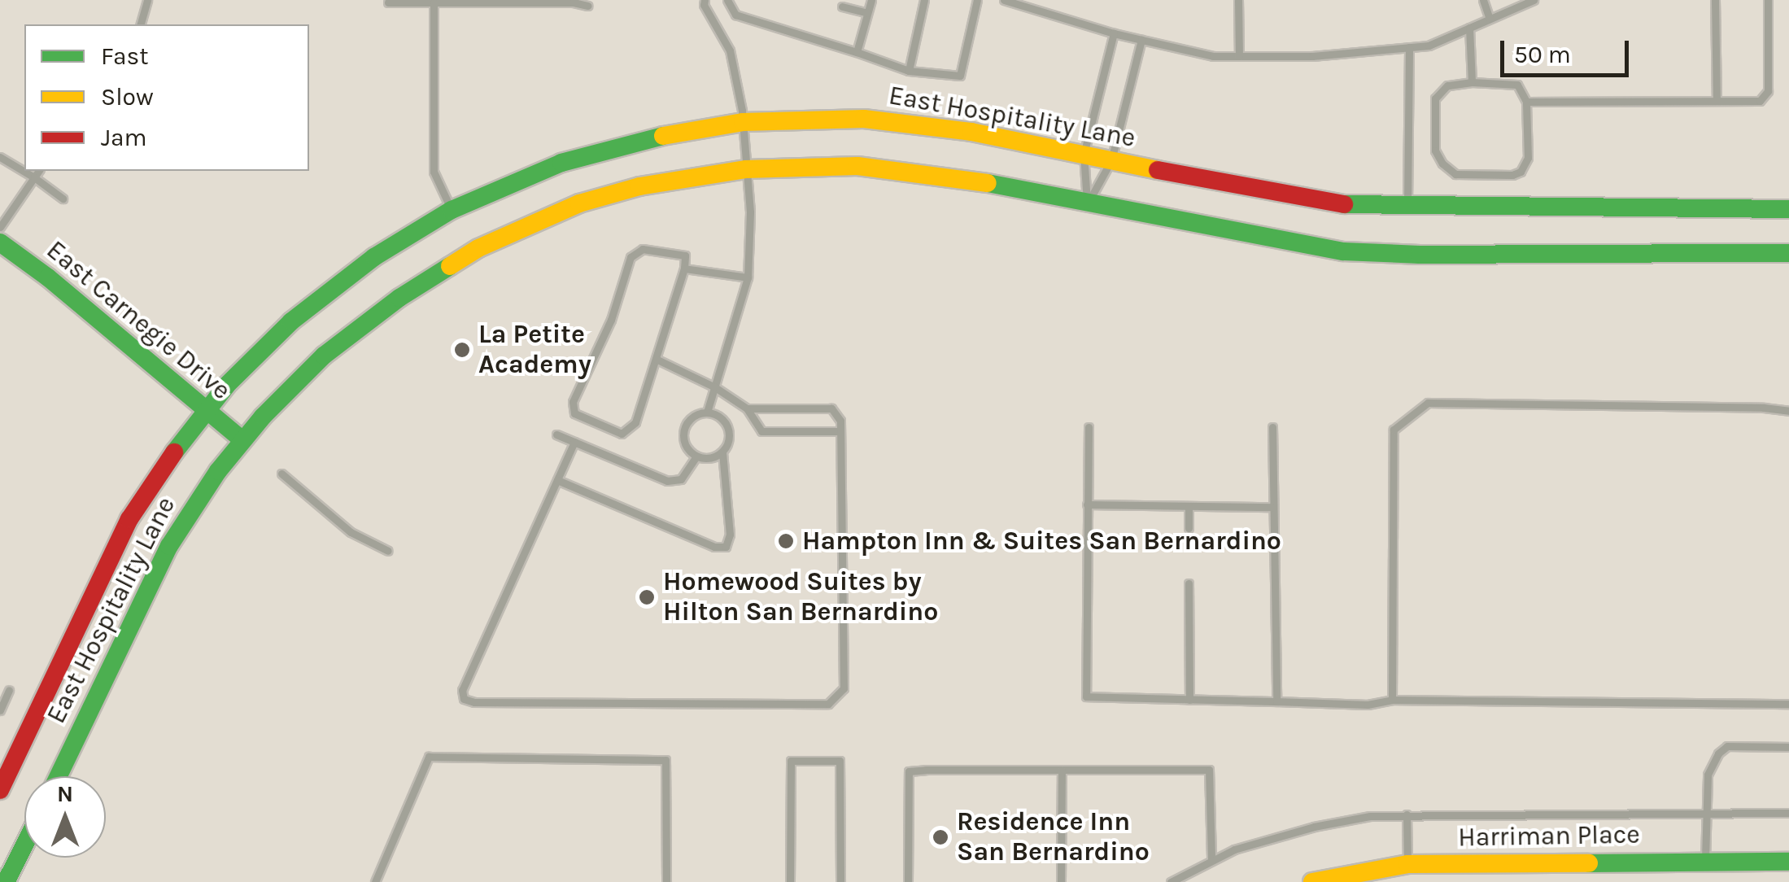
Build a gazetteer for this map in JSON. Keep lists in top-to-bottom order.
{
  "streets": {
    "main road": ["East Hospitality Lane", "East Carnegie Drive", "Harriman Place"]
  },
  "crossings": [
    ["East Hospitality Lane", "East Carnegie Drive"]
  ],
  "places": [
    "La Petite Academy",
    "Hampton Inn & Suites San Bernardino",
    "Homewood Suites by Hilton San Bernardino",
    "Residence Inn San Bernardino"
  ],
  "legend": ["Fast", "Slow", "Jam"],
  "scale_bar": "50 m",
  "north": "top"
}
